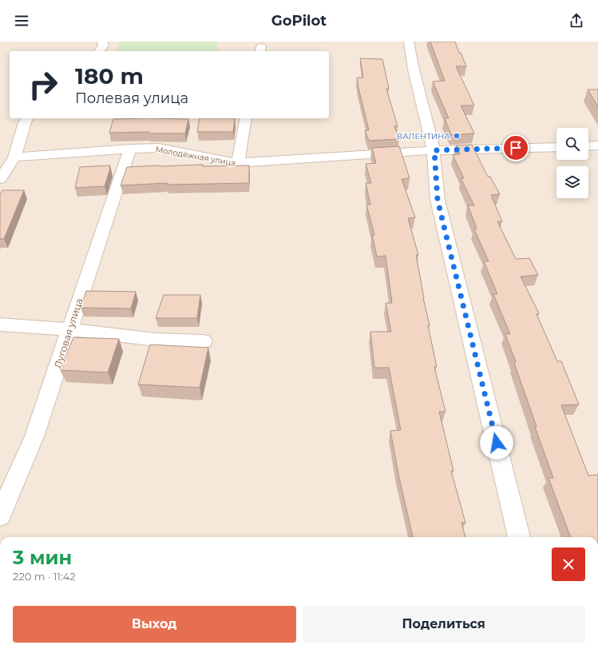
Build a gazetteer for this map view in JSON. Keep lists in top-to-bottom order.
{
  "streets": {
    "street": ["Молодёжная улица", "Луговая улица"]
  },
  "crossings": [
    ["Молодёжная улица", "Луговая улица"]
  ],
  "places": ["ВАЛЕНТИНА"],
  "page": {
    "header": "GoPilot",
    "turn": ["180 m", "Полевая улица"],
    "heading": ["3 мин", "220 m · 11:42"],
    "buttons": ["Выход", "Поделиться"]
  }
}
